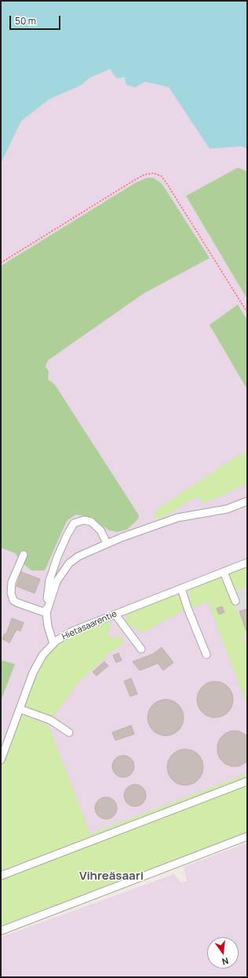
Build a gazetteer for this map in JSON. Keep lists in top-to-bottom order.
{
  "streets": {
    "street": ["Hietasaarentie"]
  },
  "districts": ["Vihreäsaari"],
  "scale_bar": "50 m",
  "north": "bottom"
}
